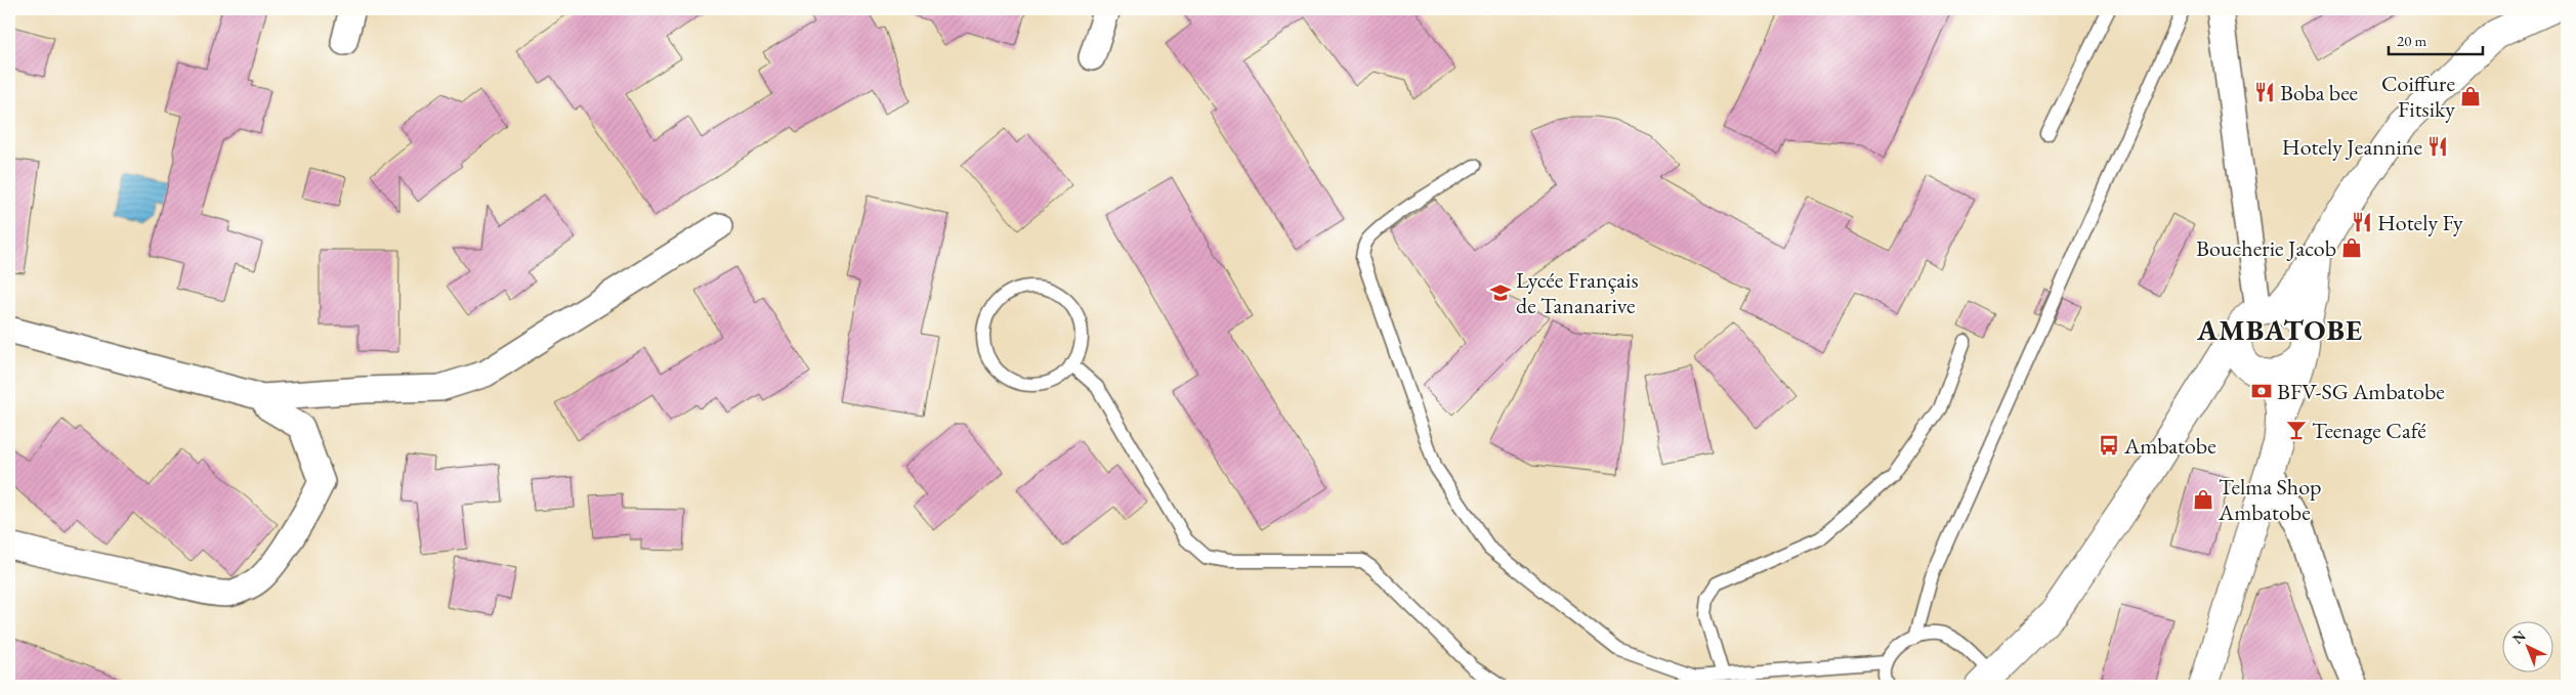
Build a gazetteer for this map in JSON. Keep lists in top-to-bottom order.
{
  "districts": ["AMBATOBE"],
  "places": {
    "restaurant": ["Boba bee", "Hotely Jeannine", "Hotely Fy"],
    "shop": ["Coiffure Fitsiky", "Boucherie Jacob", "Telma Shop Ambatobe"],
    "school or university": ["Lycée Français de Tananarive"],
    "bank": ["BFV-SG Ambatobe"],
    "bar": ["Teenage Café"],
    "bus stop": ["Ambatobe"]
  },
  "scale_bar": "20 m",
  "north": "top left"
}
